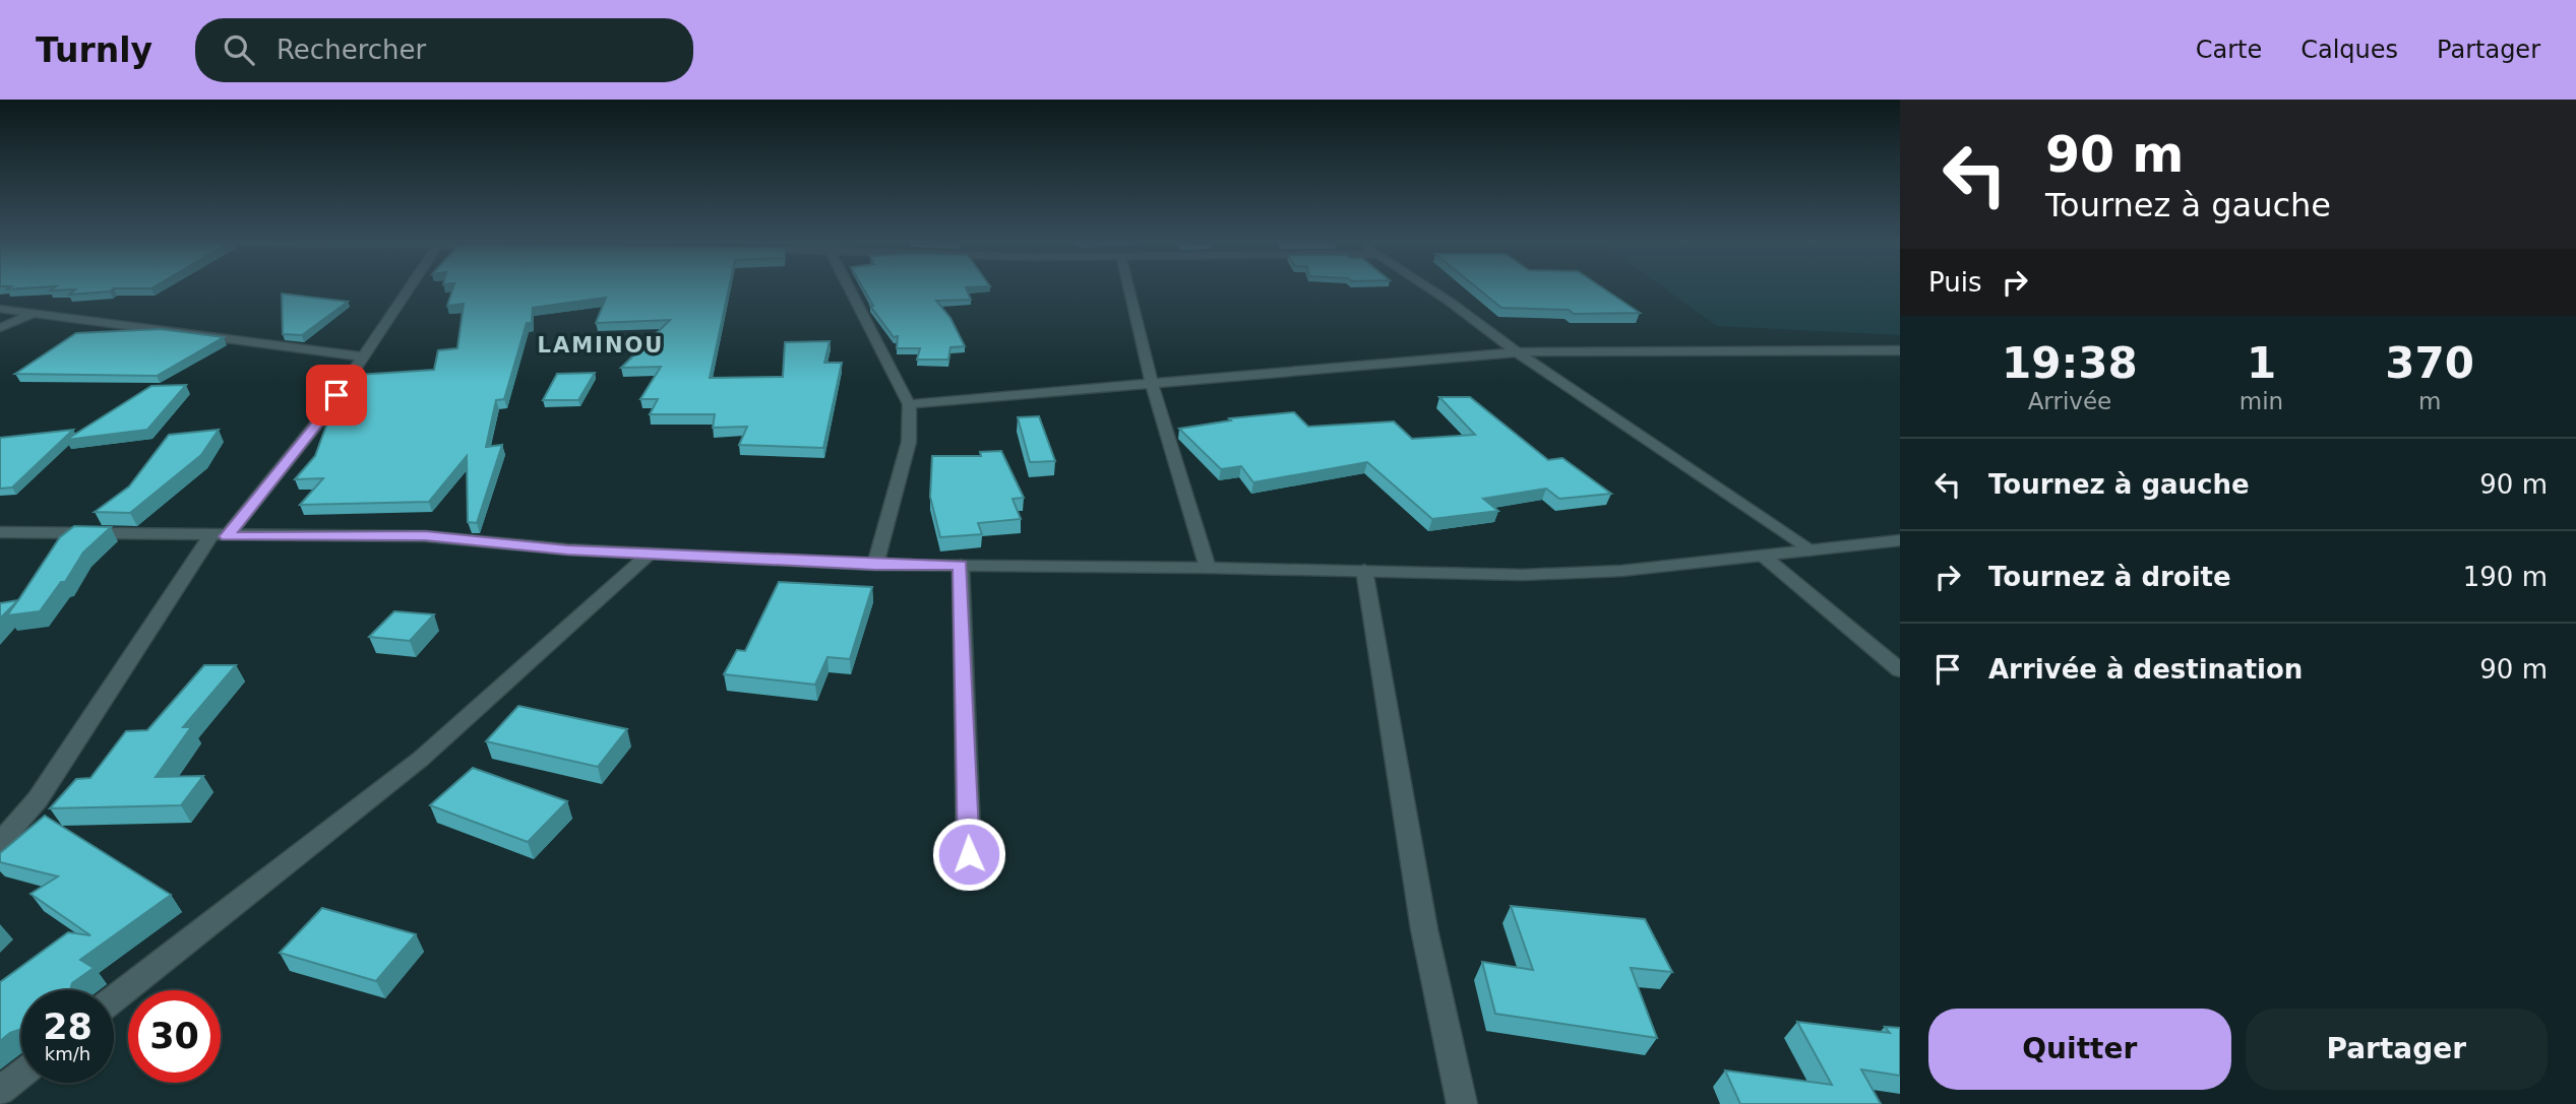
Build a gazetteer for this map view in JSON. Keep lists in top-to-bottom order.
{
  "districts": ["LAMINOU"],
  "page": {
    "header": "Turnly",
    "search": "Rechercher",
    "nav": ["Carte", "Calques", "Partager"],
    "turn": ["90 m", "Tournez à gauche"],
    "then": "Puis",
    "eta": [
      "19:38",
      "Arrivée",
      "1",
      "min",
      "370",
      "m"
    ],
    "list": [
      {
        "name": "Tournez à gauche",
        "value": "90 m"
      },
      {
        "name": "Tournez à droite",
        "value": "190 m"
      },
      {
        "name": "Arrivée à destination",
        "value": "90 m"
      }
    ],
    "speed": "28 km/h",
    "limit": "30",
    "buttons": ["Quitter", "Partager"]
  }
}
